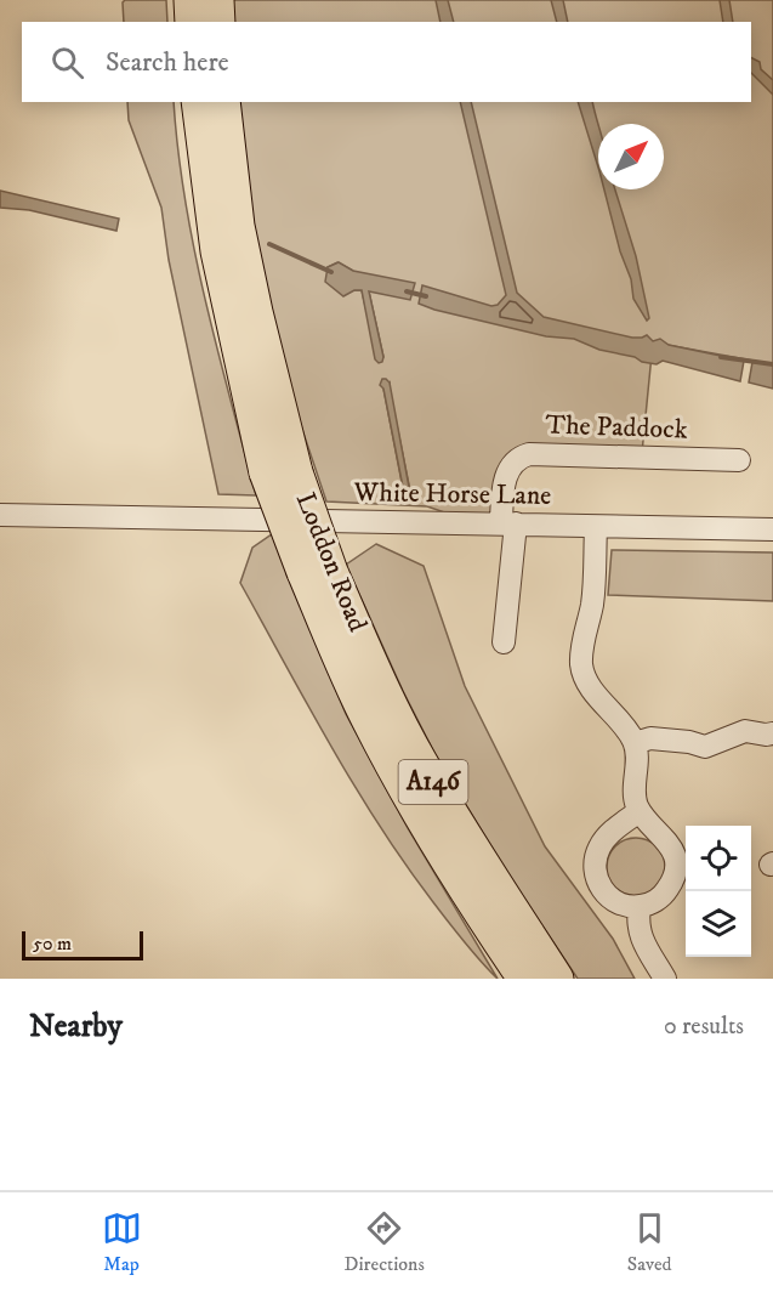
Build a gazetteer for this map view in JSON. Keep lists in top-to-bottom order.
{
  "streets": {
    "highway": ["Loddon Road", "A146"],
    "street": ["The Paddock", "White Horse Lane"]
  },
  "crossings": [
    ["The Paddock", "White Horse Lane"]
  ],
  "scale_bar": "50 m",
  "north": "top right",
  "page": {
    "search": "Search here",
    "scale": "50 m",
    "heading": ["Nearby", "0 results"],
    "nav": ["Map", "Directions", "Saved"]
  }
}
